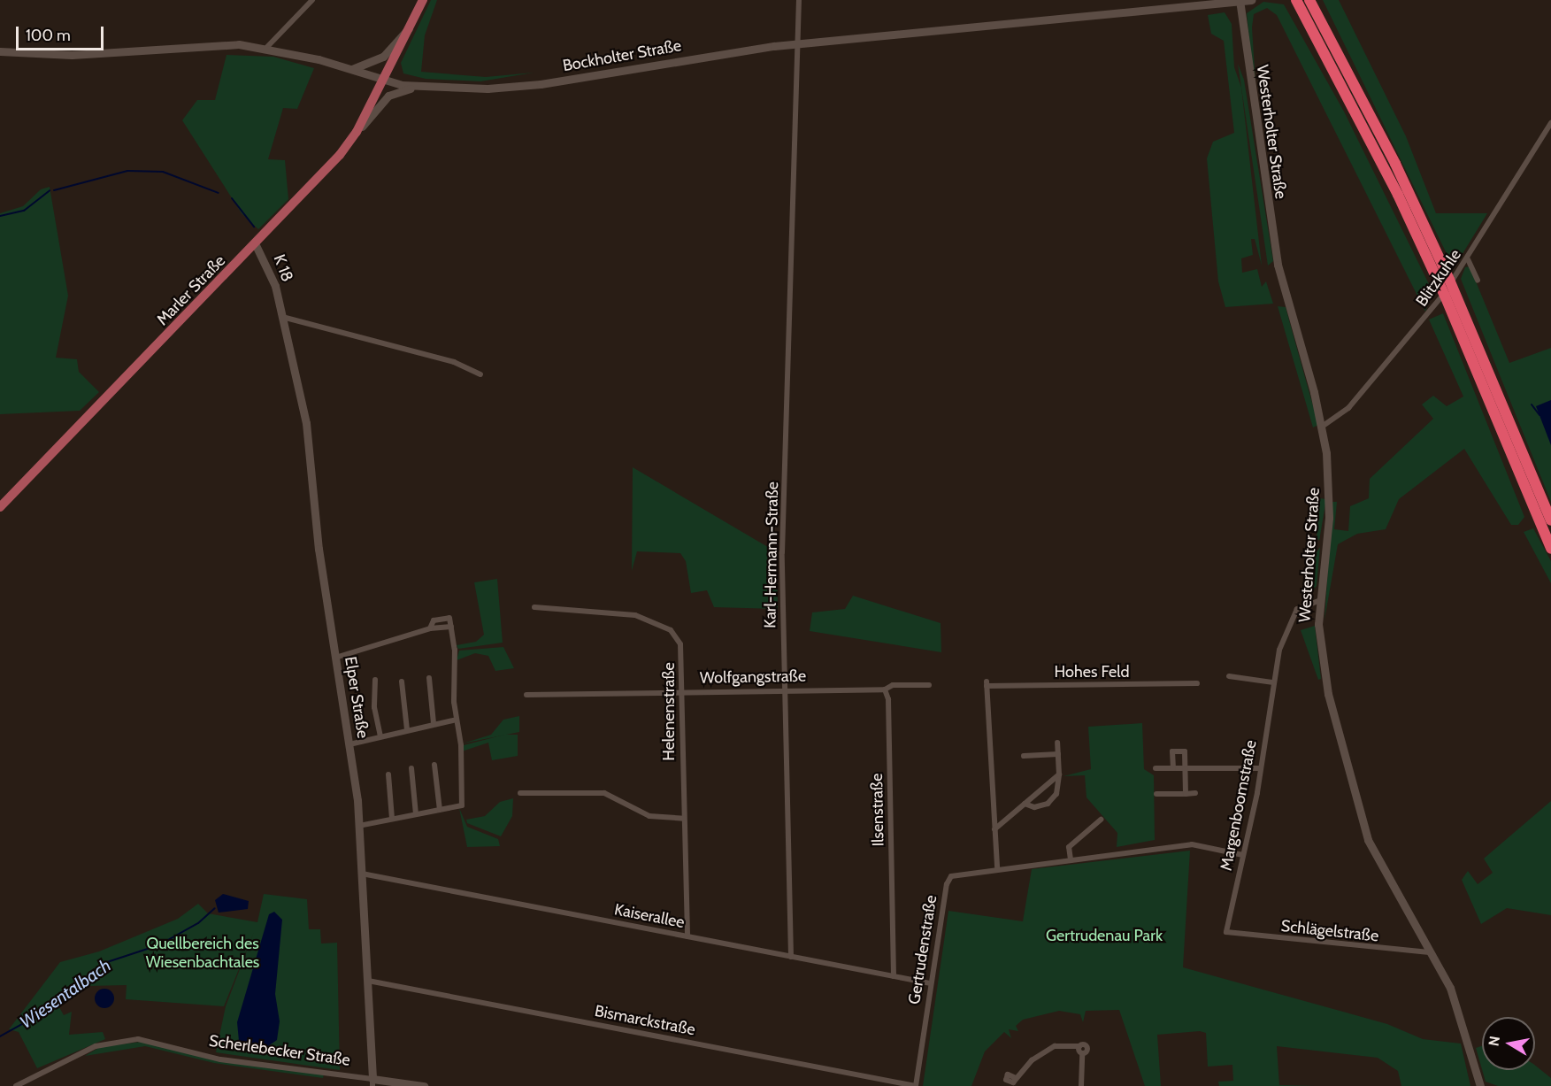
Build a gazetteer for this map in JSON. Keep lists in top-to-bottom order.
{
  "streets": {
    "main road": ["Marler Straße"],
    "street": [
      "Bockholter Straße",
      "Westerholter Straße",
      "K 18",
      "Blitzkuhle",
      "Karl-Hermann-Straße",
      "Hohes Feld",
      "Wolfgangstraße",
      "Elper Straße",
      "Helenenstraße",
      "Margenboomstraße",
      "Ilsenstraße",
      "Kaiserallee",
      "Schlägelstraße",
      "Gertrudenstraße",
      "Bismarckstraße",
      "Scherlebecker Straße"
    ]
  },
  "crossings": [
    ["Bockholter Straße", "Westerholter Straße"],
    ["Bockholter Straße", "Marler Straße"],
    ["Bockholter Straße", "Karl-Hermann-Straße"],
    ["Westerholter Straße", "Blitzkuhle"],
    ["Westerholter Straße", "Margenboomstraße"],
    ["Westerholter Straße", "Schlägelstraße"],
    ["K 18", "Marler Straße"],
    ["K 18", "Elper Straße"],
    ["Karl-Hermann-Straße", "Wolfgangstraße"],
    ["Karl-Hermann-Straße", "Kaiserallee"],
    ["Hohes Feld", "Gertrudenstraße"],
    ["Wolfgangstraße", "Helenenstraße"],
    ["Wolfgangstraße", "Ilsenstraße"],
    ["Elper Straße", "Kaiserallee"],
    ["Elper Straße", "Bismarckstraße"],
    ["Elper Straße", "Scherlebecker Straße"],
    ["Helenenstraße", "Kaiserallee"],
    ["Margenboomstraße", "Schlägelstraße"],
    ["Margenboomstraße", "Gertrudenstraße"],
    ["Ilsenstraße", "Kaiserallee"],
    ["Kaiserallee", "Gertrudenstraße"],
    ["Gertrudenstraße", "Bismarckstraße"]
  ],
  "water": ["Wiesentalbach"],
  "parks": ["Gertrudenau Park", "Quellbereich des Wiesenbachtales"],
  "scale_bar": "100 m",
  "north": "left"
}
